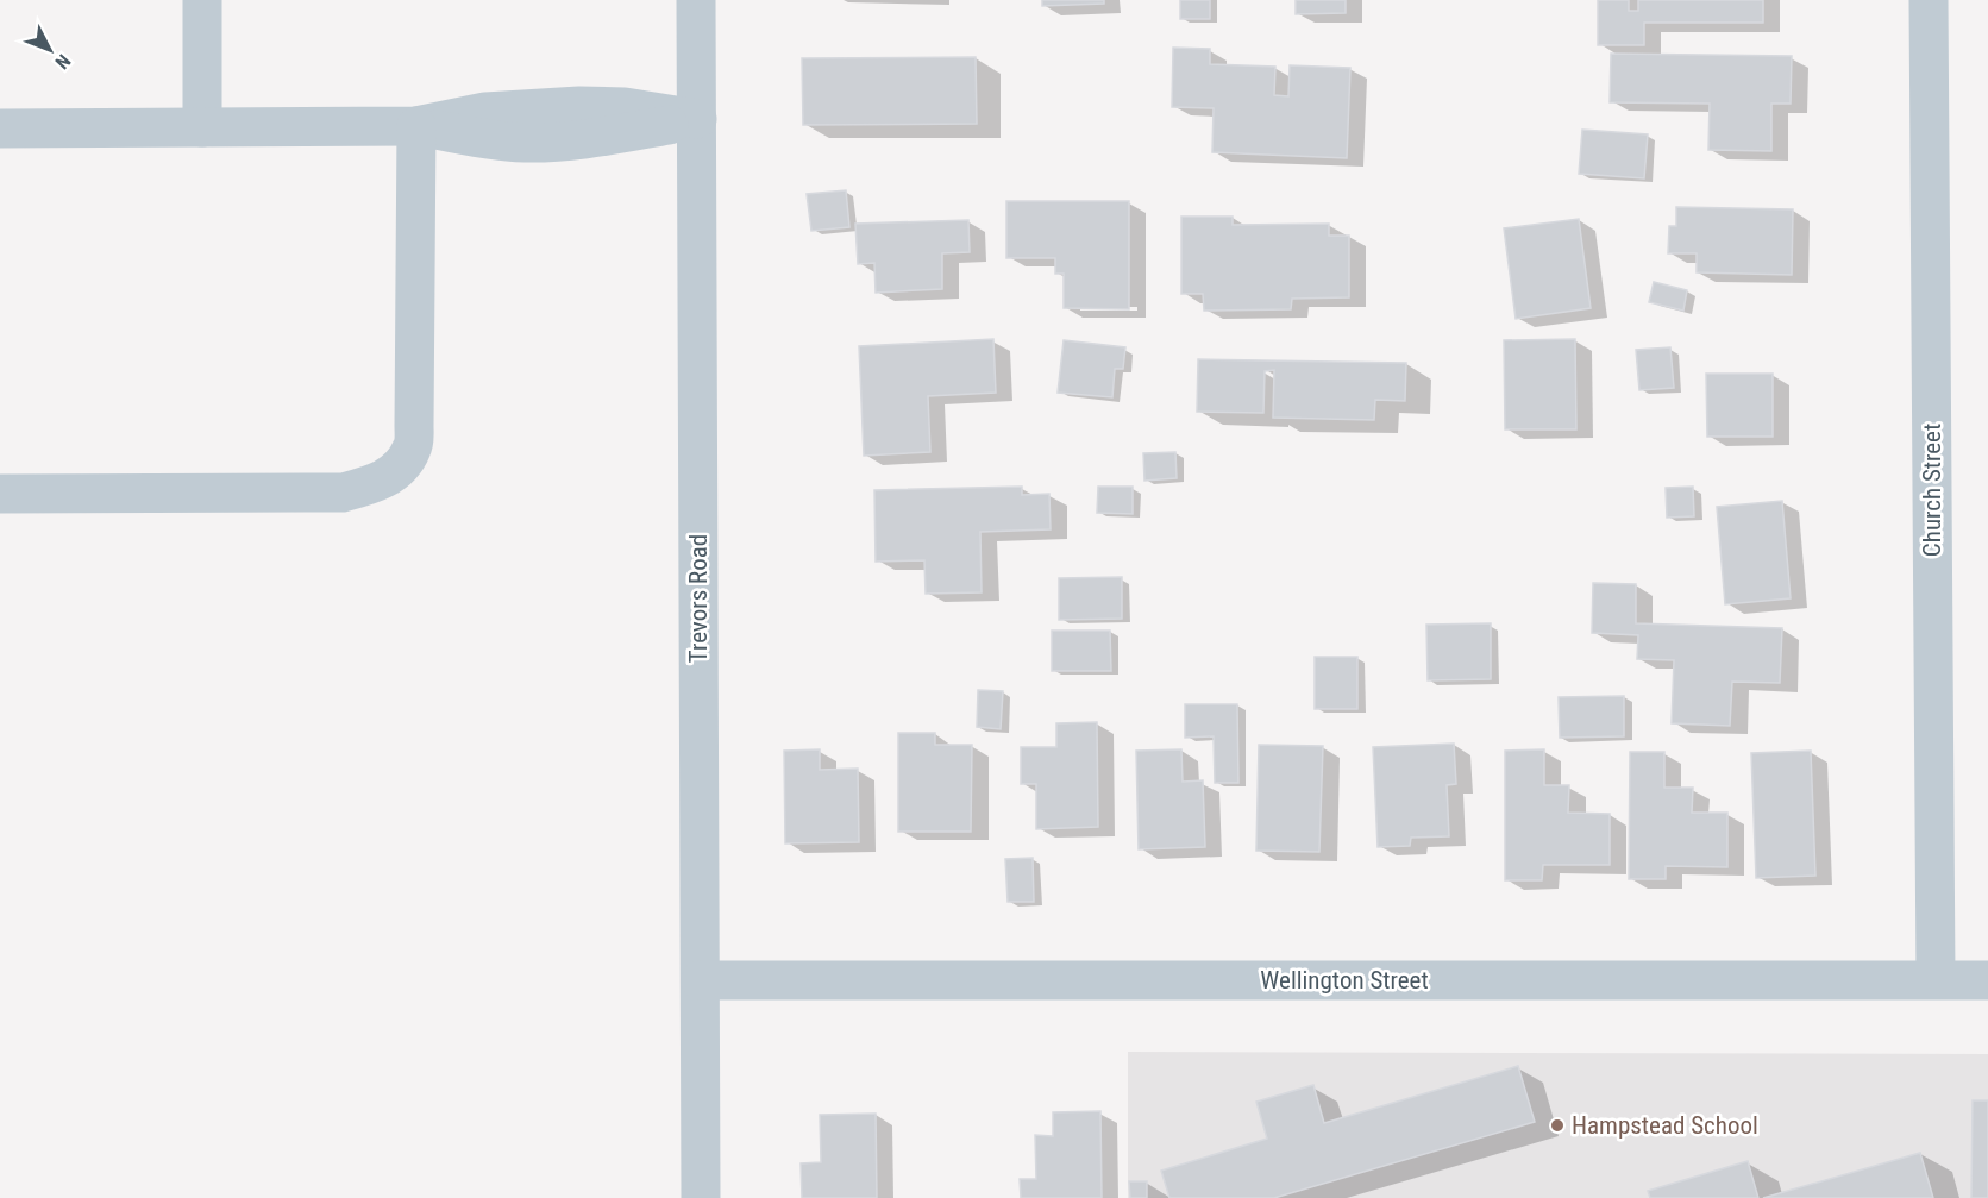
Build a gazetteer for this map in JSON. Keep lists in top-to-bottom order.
{
  "streets": {
    "street": ["Church Street", "Trevors Road", "Wellington Street"]
  },
  "crossings": [
    ["Church Street", "Wellington Street"],
    ["Trevors Road", "Wellington Street"]
  ],
  "places": ["Hampstead School"],
  "north": "bottom right"
}
